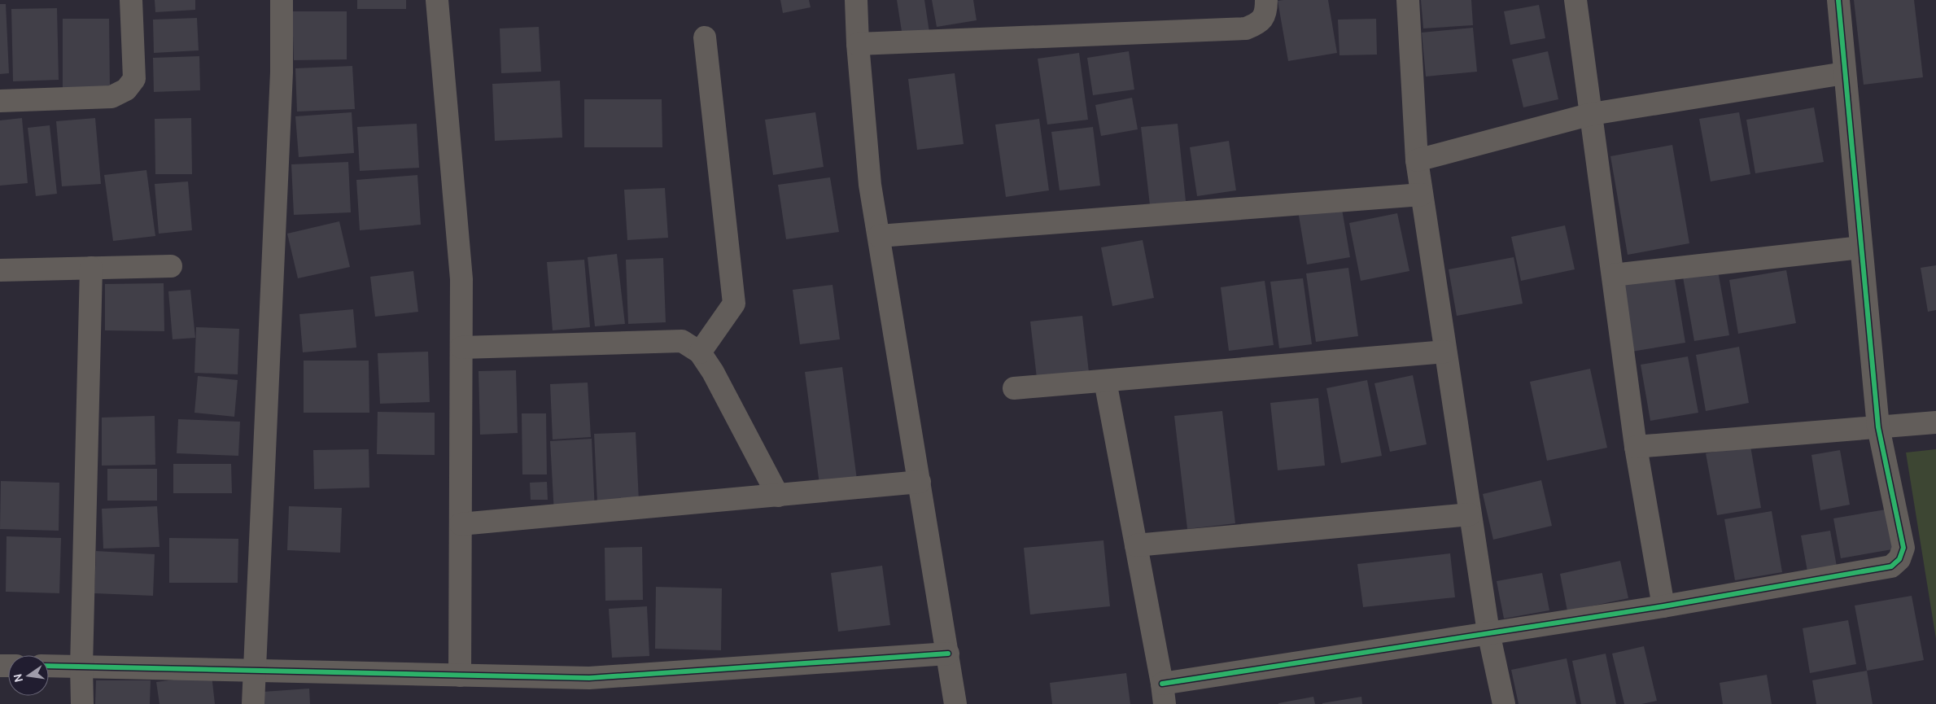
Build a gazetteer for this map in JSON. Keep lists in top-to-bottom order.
{
  "north": "left"
}
